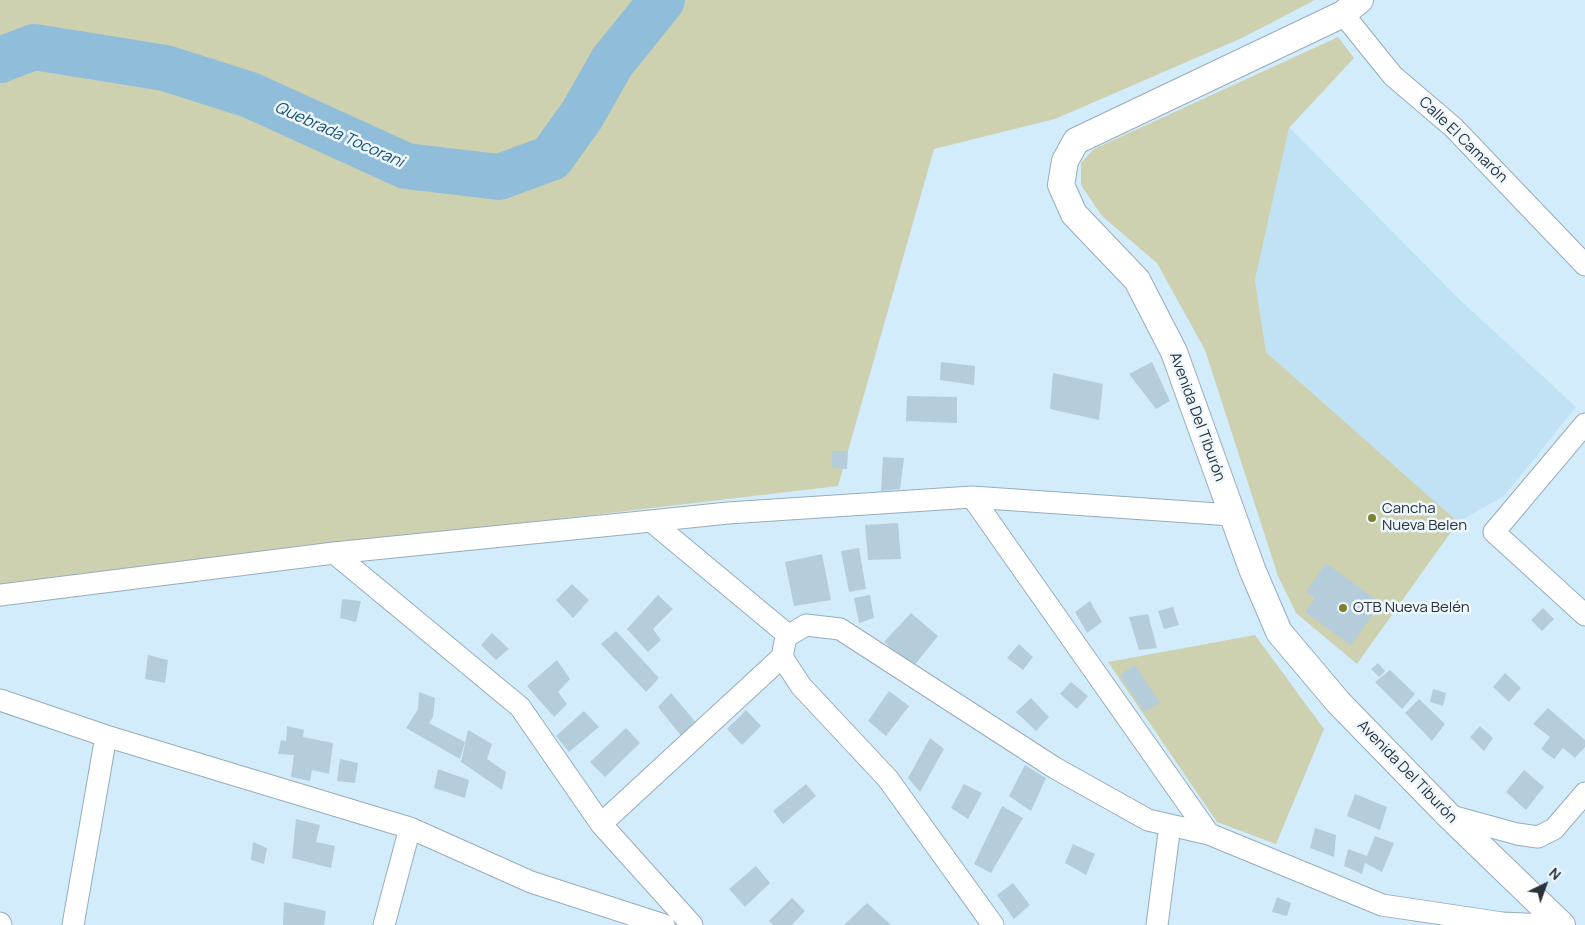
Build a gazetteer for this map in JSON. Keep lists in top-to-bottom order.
{
  "streets": {
    "street": ["Calle El Camarón", "Avenida Del Tiburón"]
  },
  "crossings": [
    ["Calle El Camarón", "Avenida Del Tiburón"]
  ],
  "water": ["Quebrada Tocorani"],
  "places": ["Cancha Nueva Belen", "OTB Nueva Belén"],
  "north": "top right"
}
